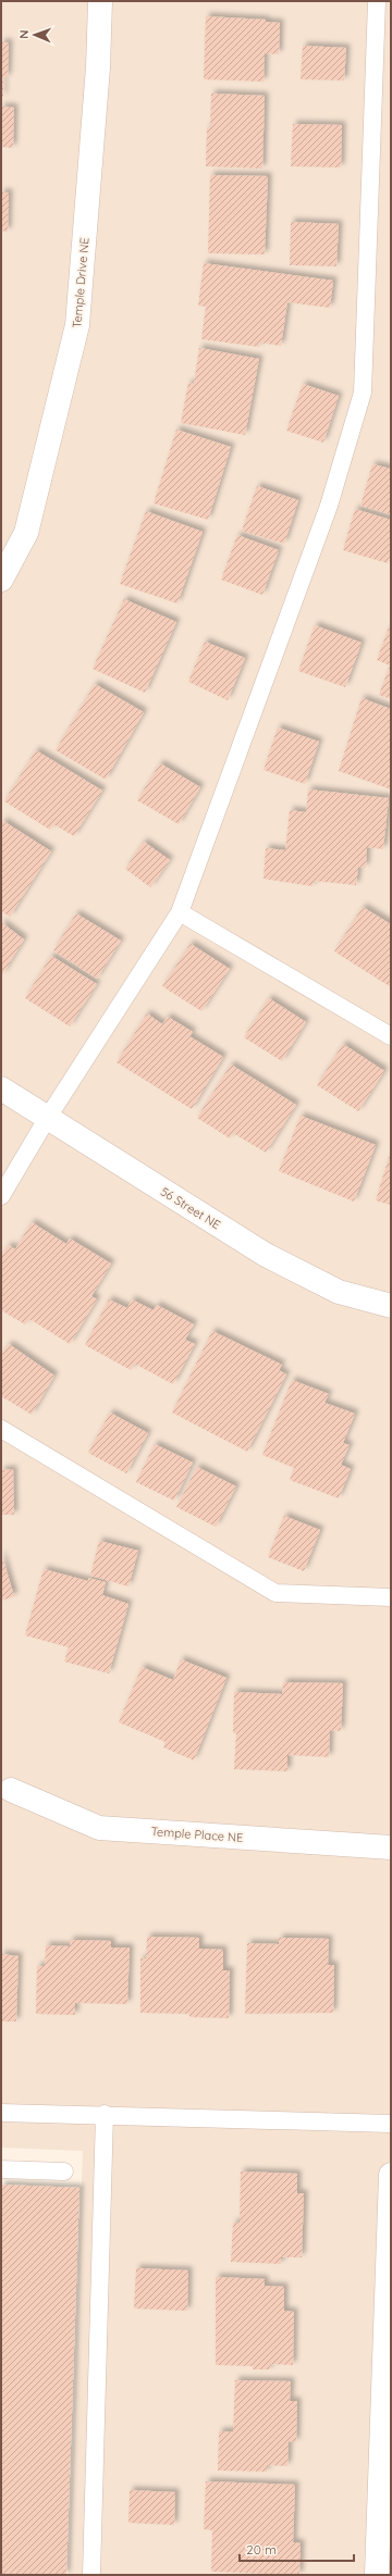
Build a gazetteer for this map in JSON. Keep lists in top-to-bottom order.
{
  "streets": {
    "street": ["Temple Drive NE", "56 Street NE", "Temple Place NE"]
  },
  "scale_bar": "20 m",
  "north": "left"
}
